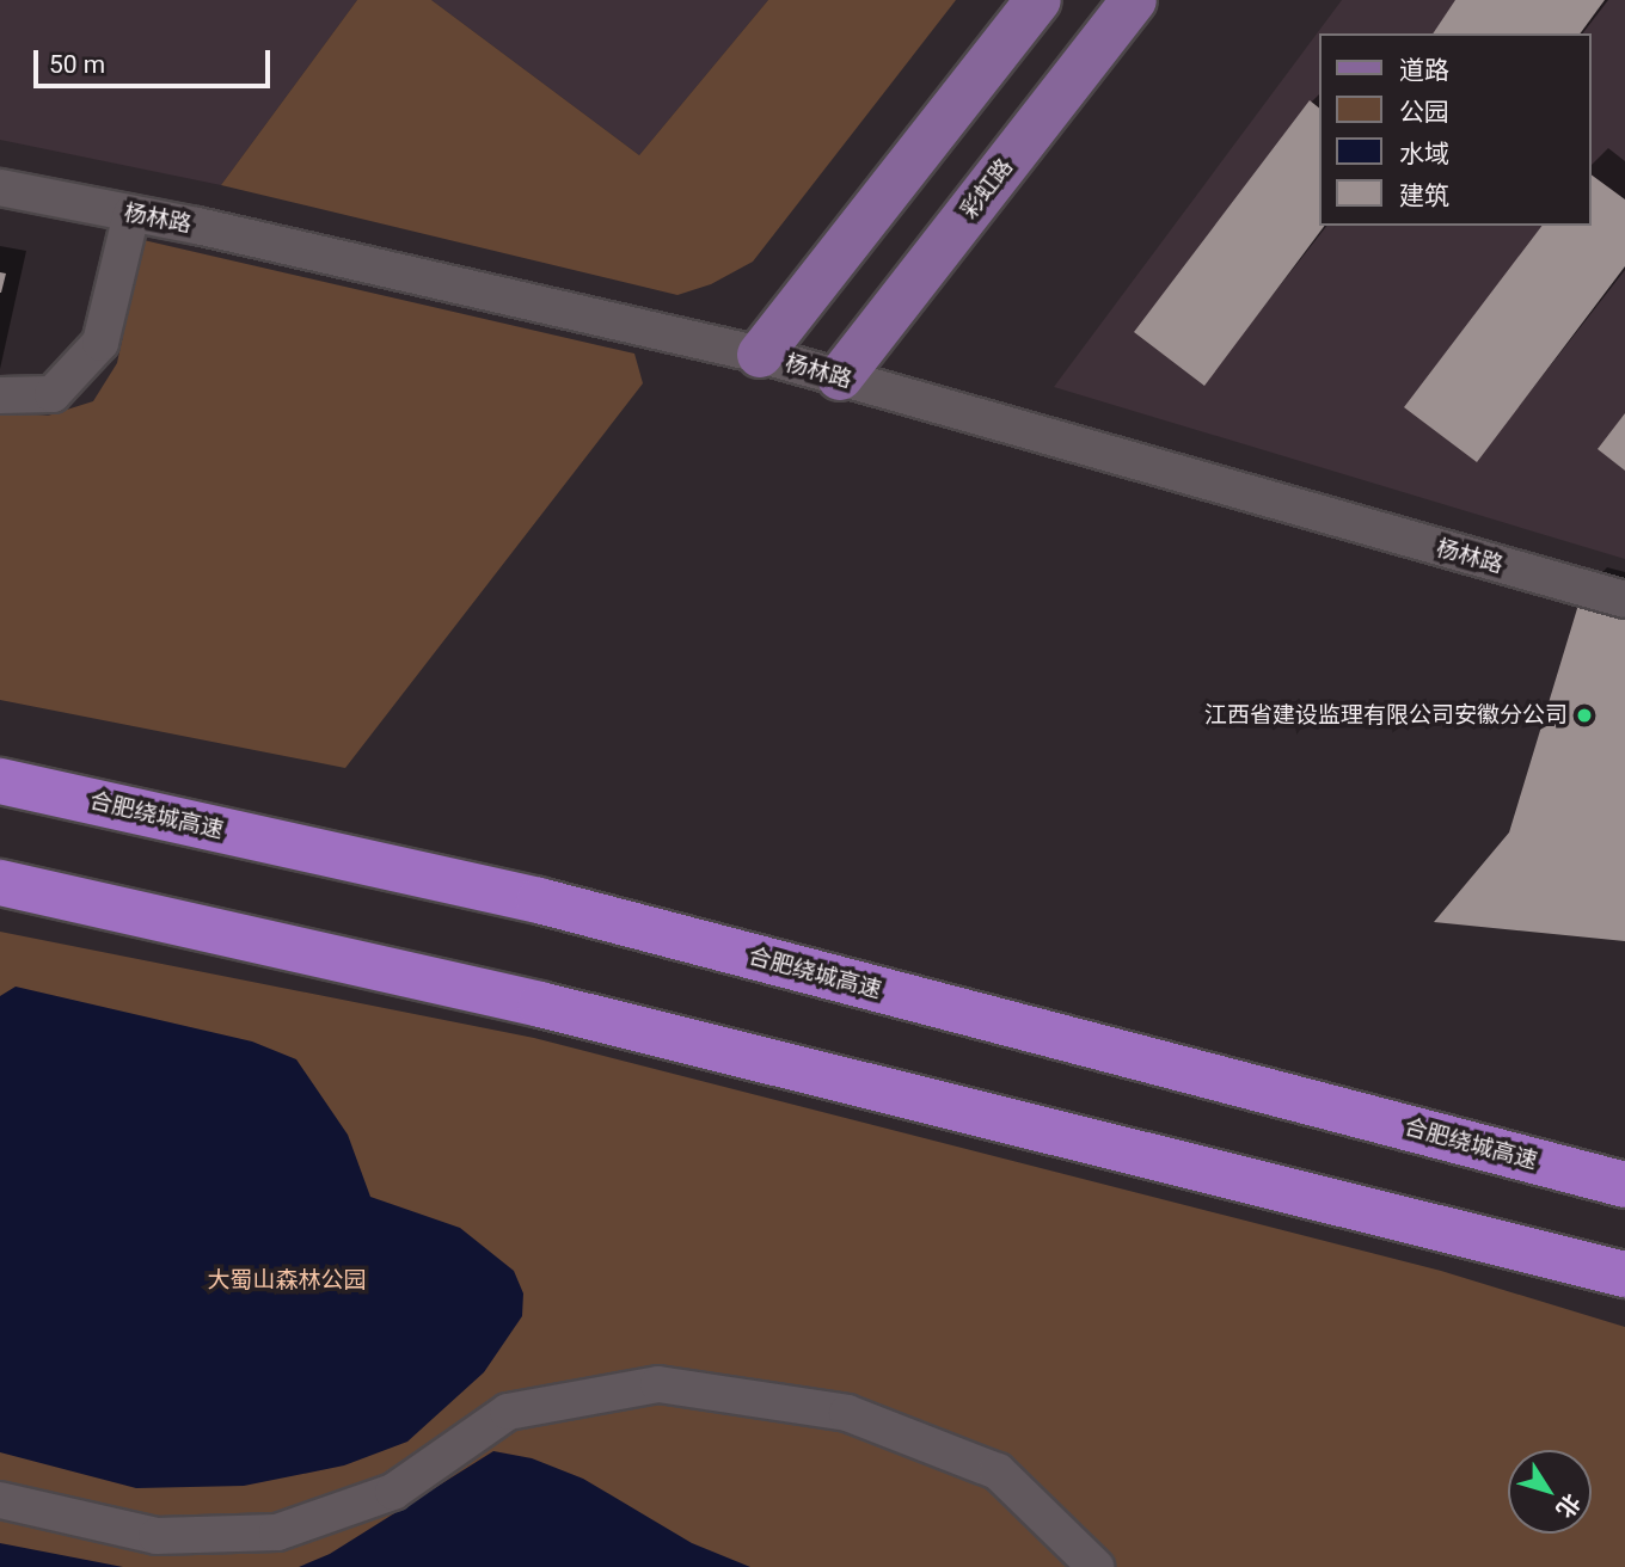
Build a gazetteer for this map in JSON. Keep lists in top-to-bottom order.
{
  "streets": {
    "highway": ["合肥绕城高速"],
    "main road": ["彩虹路"],
    "street": ["杨林路"]
  },
  "crossings": [
    ["彩虹路", "杨林路"]
  ],
  "parks": ["大蜀山森林公园"],
  "places": ["江西省建设监理有限公司安徽分公司"],
  "legend": [
    "道路",
    "公园",
    "水域",
    "建筑"
  ],
  "scale_bar": "50 m",
  "north": "bottom right"
}
